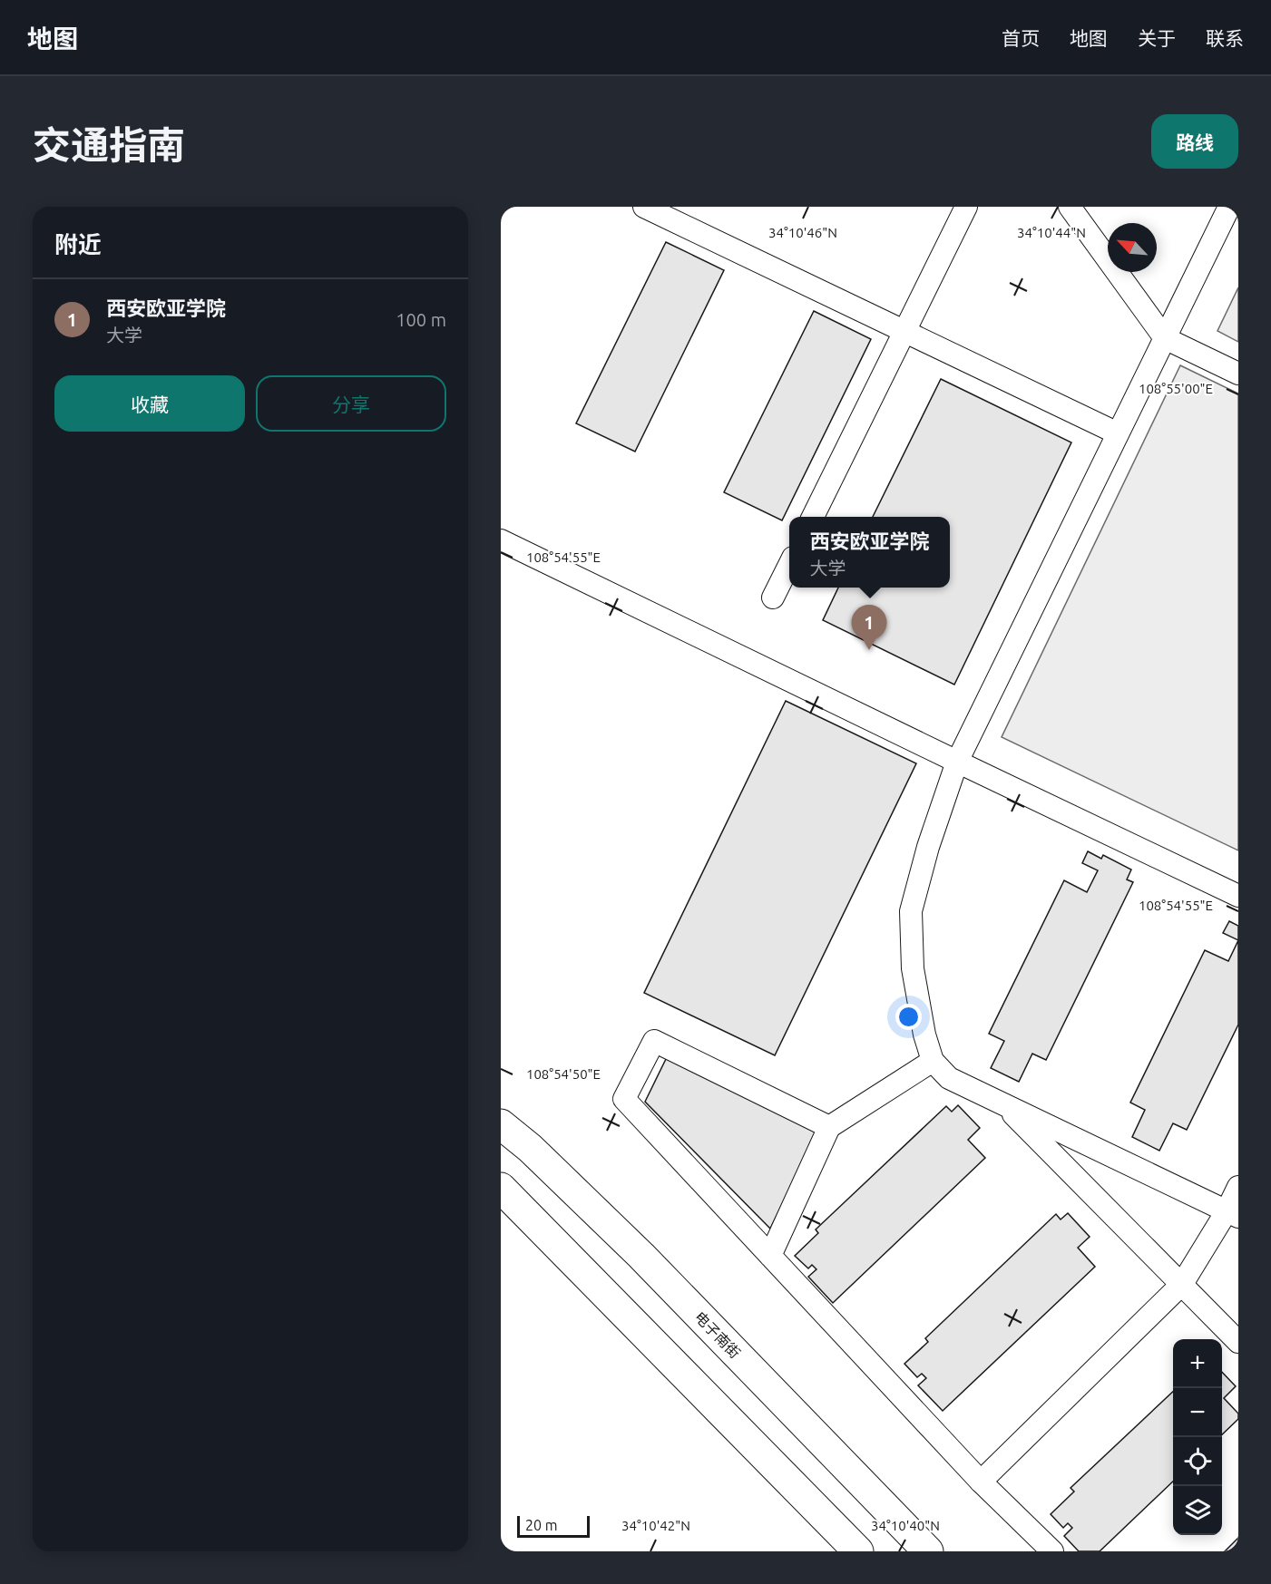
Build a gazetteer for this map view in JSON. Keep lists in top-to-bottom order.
{
  "streets": {
    "main road": ["电子南街"]
  },
  "scale_bar": "20 m",
  "north": "top left",
  "page": {
    "header": "地图",
    "nav": [
      "首页",
      "地图",
      "关于",
      "联系"
    ],
    "title": "交通指南",
    "buttons": [
      "路线",
      ["收藏", "分享"]
    ],
    "heading": "附近",
    "list": [
      {
        "mark": "1",
        "name": "西安欧亚学院",
        "note": "大学",
        "value": "100 m"
      }
    ],
    "popup": ["西安欧亚学院", "大学"],
    "pins": "1",
    "map_buttons": ["+", "−"],
    "scale": "20 m"
  },
  "coordinates": [
    "34°10'46\"N",
    "34°10'44\"N",
    "108°55'00\"E",
    "108°54'55\"E",
    "108°54'50\"E",
    "34°10'42\"N",
    "34°10'40\"N"
  ]
}
